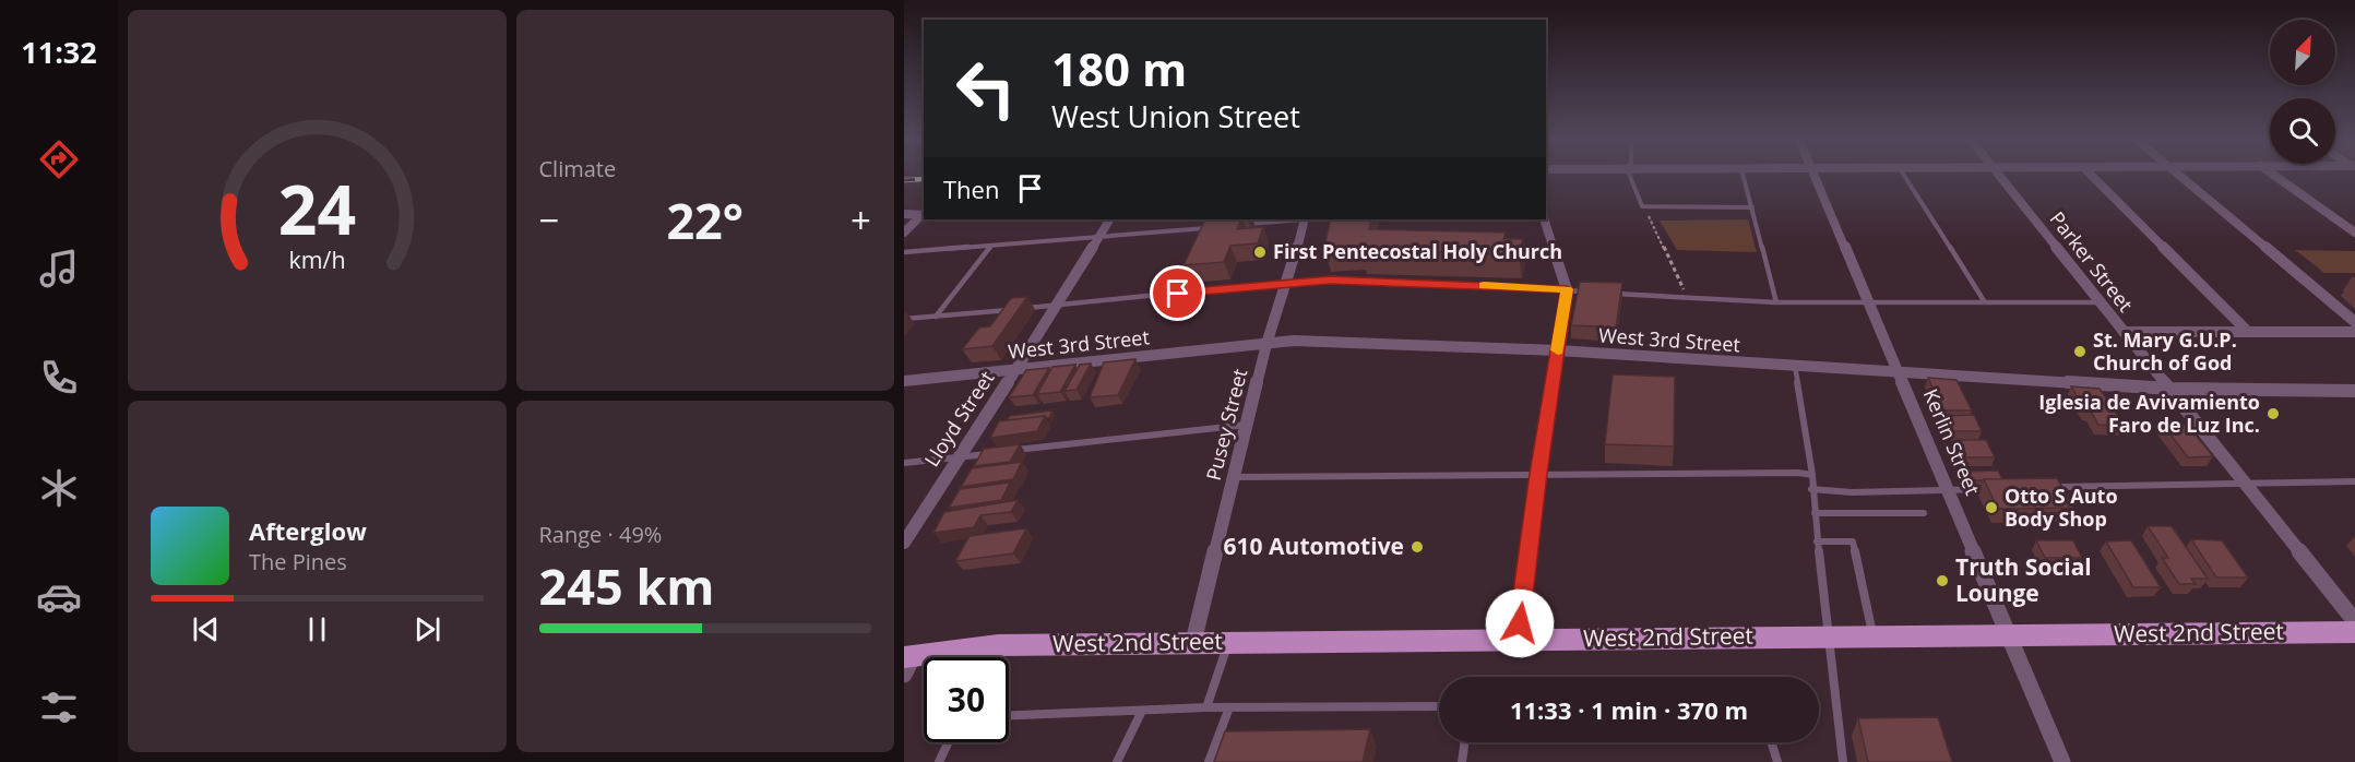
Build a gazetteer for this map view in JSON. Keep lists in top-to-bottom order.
{
  "streets": {
    "main road": ["West 2nd Street"],
    "street": [
      "Parker Street",
      "West 3rd Street",
      "Lloyd Street",
      "Pusey Street",
      "Kerlin Street"
    ]
  },
  "crossings": [
    ["Parker Street", "West 3rd Street"],
    ["West 3rd Street", "Lloyd Street"],
    ["West 3rd Street", "Pusey Street"],
    ["West 3rd Street", "Kerlin Street"],
    ["Pusey Street", "West 2nd Street"],
    ["Kerlin Street", "West 2nd Street"]
  ],
  "places": [
    "First Pentecostal Holy Church",
    "St. Mary G.U.P. Church of God",
    "Iglesia de Avivamiento Faro de Luz Inc.",
    "Otto S Auto Body Shop",
    "610 Automotive",
    "Truth Social Lounge"
  ],
  "north": "top right",
  "page": {
    "tabs": "11:32",
    "tile": [
      "Climate",
      ["Range · 49%", "245 km"]
    ],
    "turn": ["180 m", "West Union Street"],
    "then": "Then",
    "heat": ["−", "22°", "+"],
    "song": ["Afterglow", "The Pines"],
    "limit": "30",
    "trip": "11:33 · 1 min · 370 m",
    "gauge": ["24", "km/h"]
  }
}
